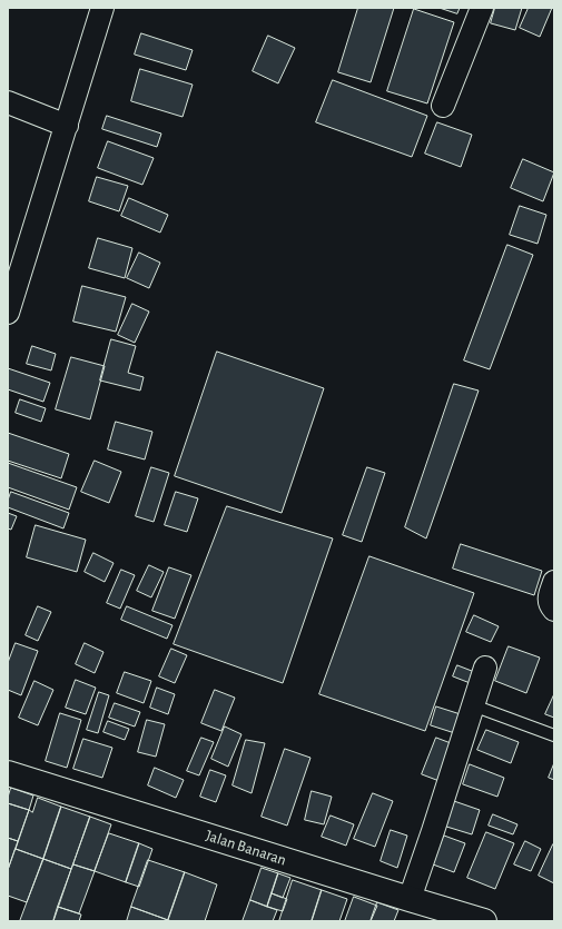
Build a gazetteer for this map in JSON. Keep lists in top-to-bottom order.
{
  "streets": {
    "street": ["Jalan Banaran"]
  }
}
